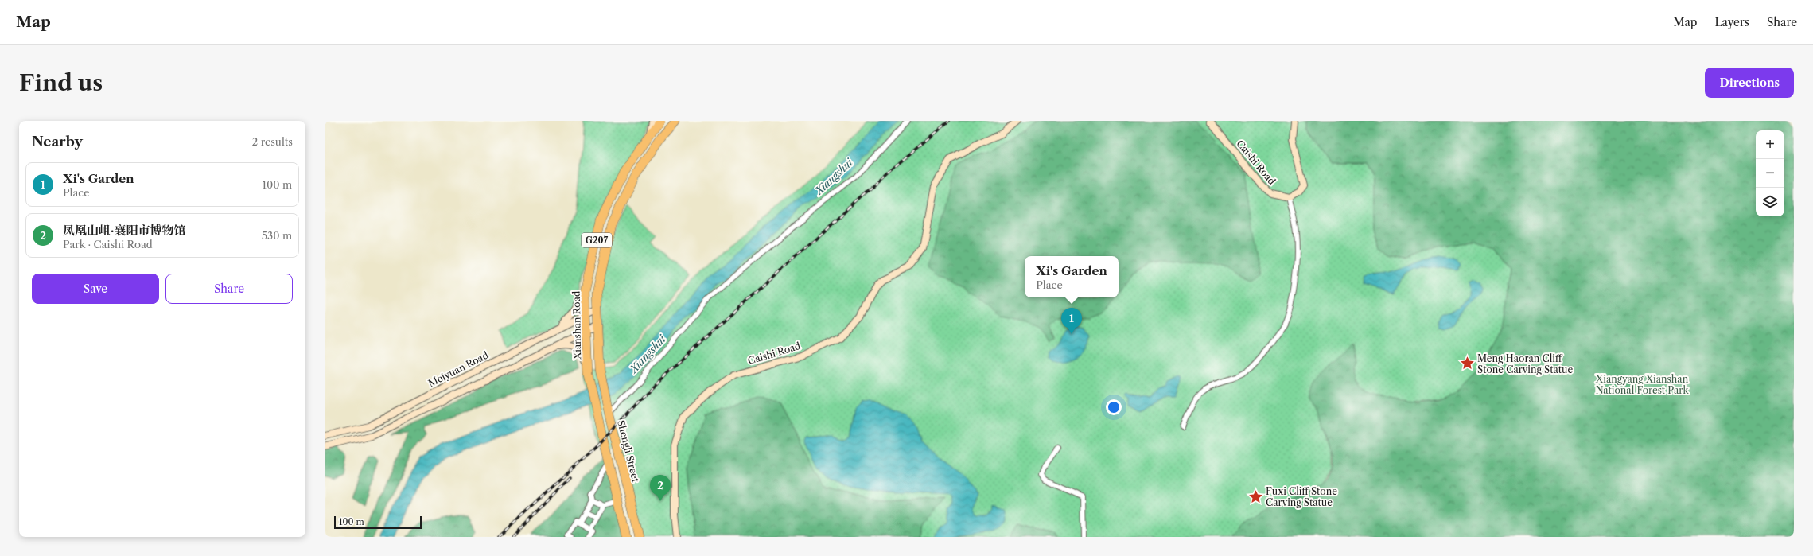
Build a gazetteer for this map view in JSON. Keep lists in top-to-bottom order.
{
  "streets": {
    "highway": ["G207", "Xianshan Road", "Shengli Street"],
    "street": ["Caishi Road", "Meiyuan Road"]
  },
  "crossings": [
    ["G207", "Xianshan Road"],
    ["G207", "Meiyuan Road"],
    ["G207", "Shengli Street"],
    ["Xianshan Road", "Meiyuan Road"]
  ],
  "water": ["Xiangshui"],
  "parks": ["Xiangyang Xianshan National Forest Park"],
  "places": {
    "place": ["Meng Haoran Cliff Stone Carving Statue", "Fuxi Cliff Stone Carving Statue"]
  },
  "scale_bar": "100 m",
  "page": {
    "header": "Map",
    "nav": ["Map", "Layers", "Share"],
    "buttons": [
      "Directions",
      ["Save", "Share"]
    ],
    "title": "Find us",
    "heading": ["Nearby", "2 results"],
    "map_buttons": ["+", "−"],
    "list": [
      {
        "mark": "1",
        "name": "Xi's Garden",
        "note": "Place",
        "value": "100 m"
      },
      {
        "mark": "2",
        "name": "凤凰山岨·襄阳市博物馆",
        "note": "Park · Caishi Road",
        "value": "530 m"
      }
    ],
    "popup": ["Xi's Garden", "Place"],
    "pins": ["1", "2"],
    "scale": "100 m"
  }
}
